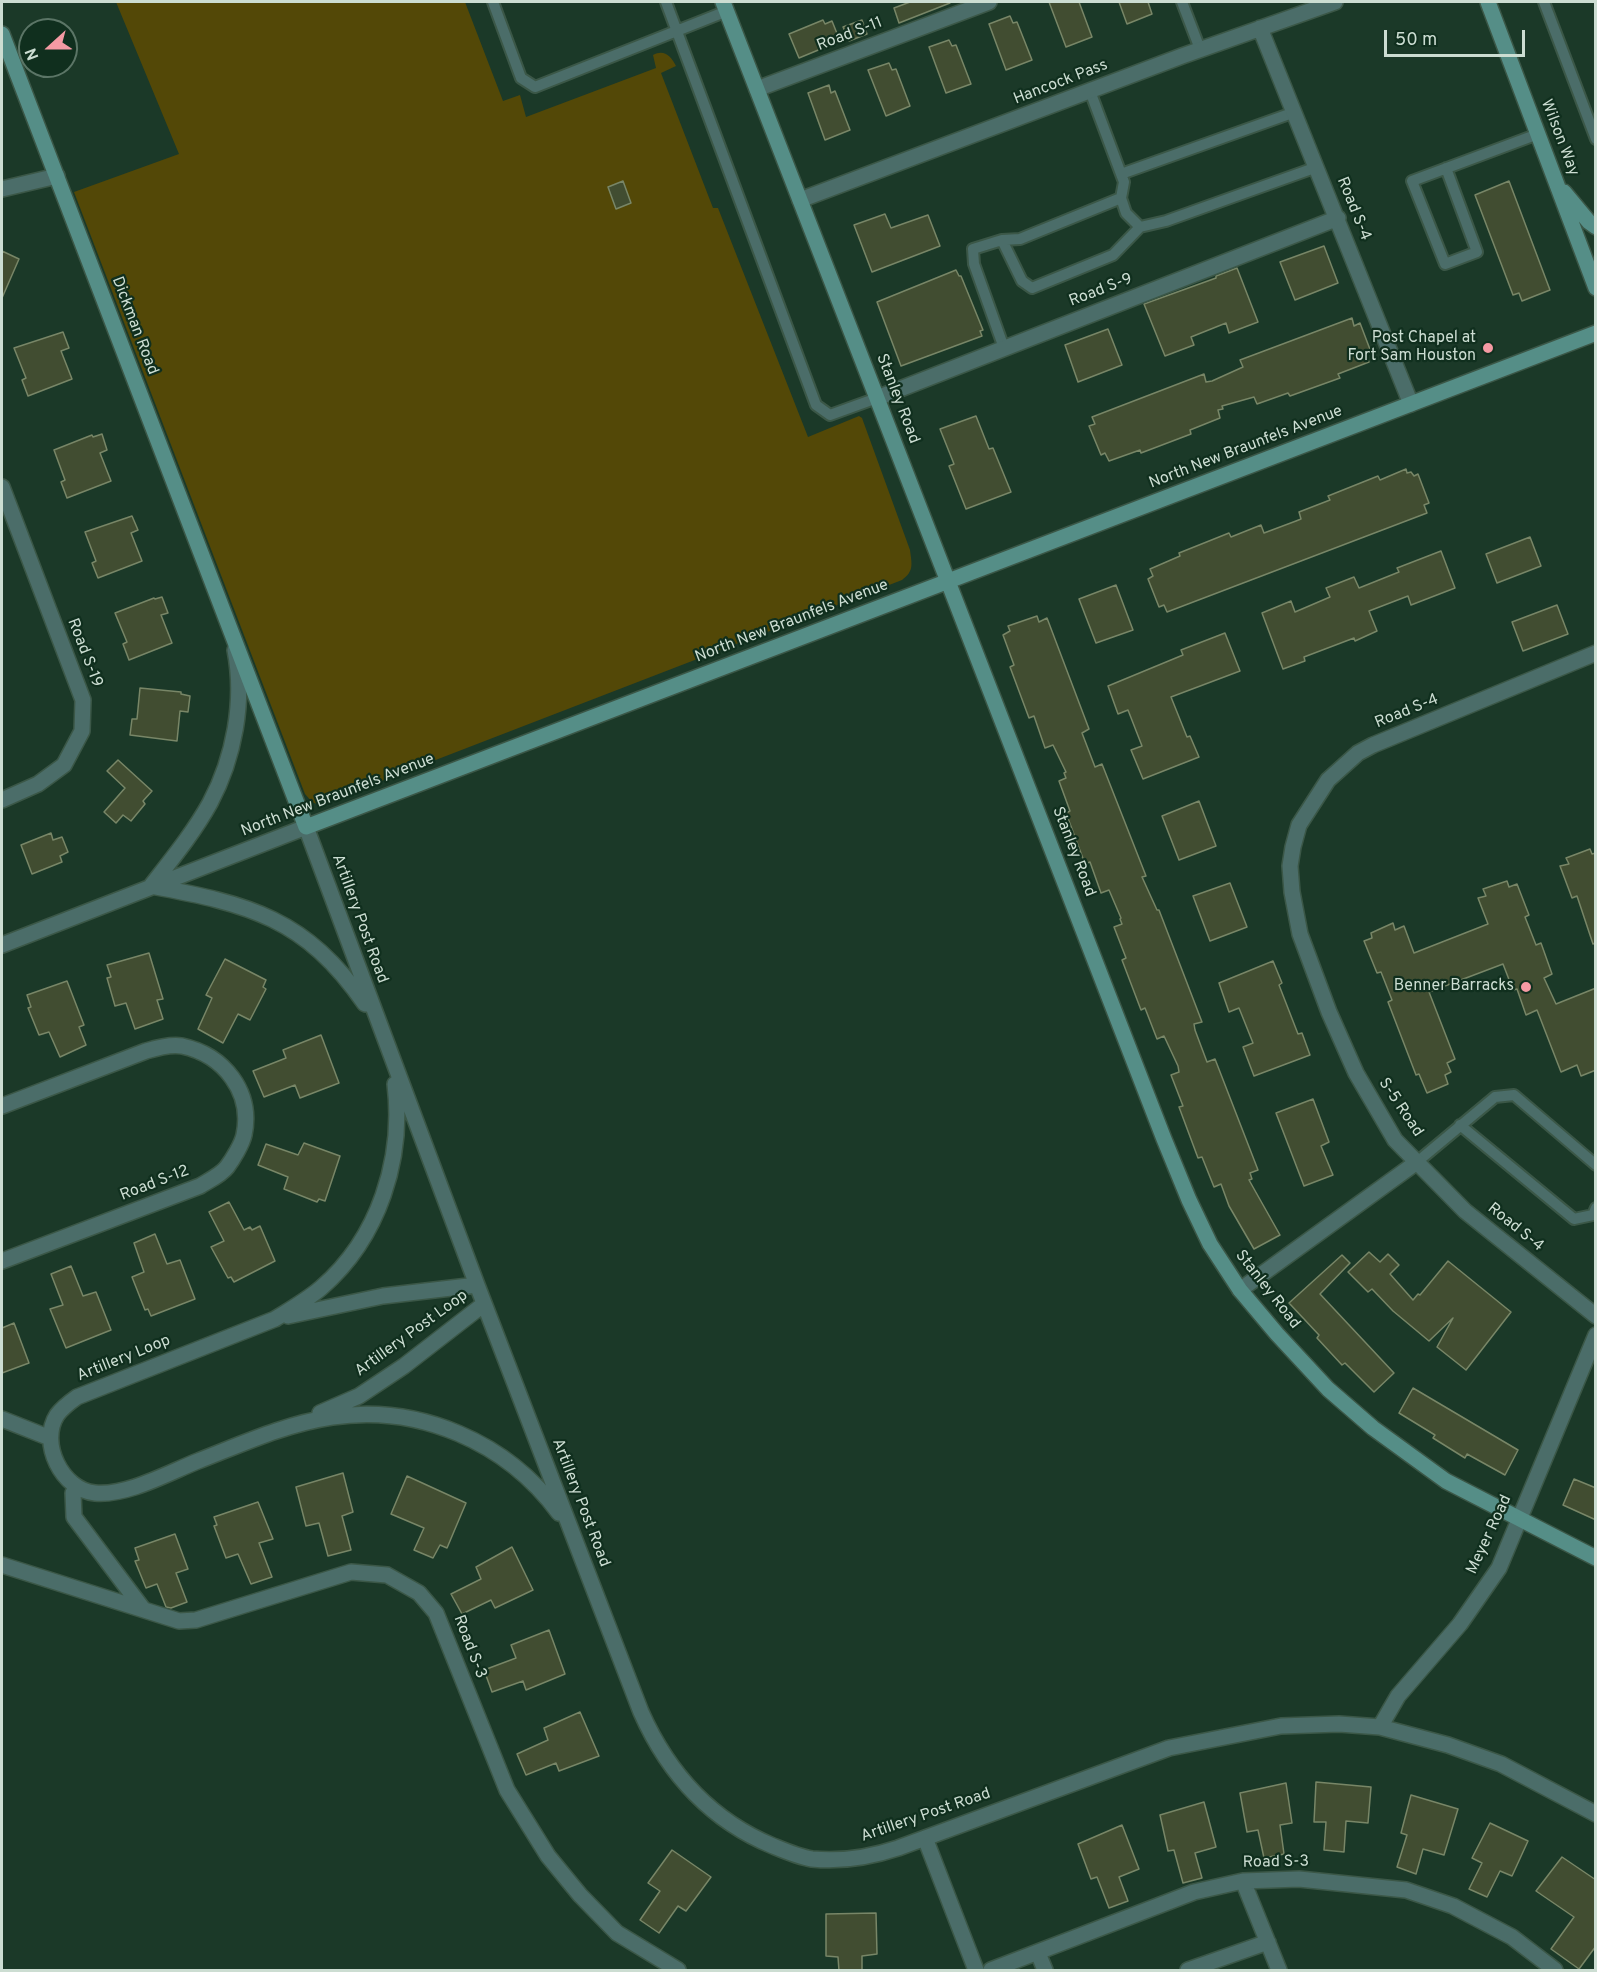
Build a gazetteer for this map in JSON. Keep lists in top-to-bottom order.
{
  "streets": {
    "street": [
      "Road S-11",
      "Hancock Pass",
      "Wilson Way",
      "Road S-4",
      "Road S-9",
      "Dickman Road",
      "Stanley Road",
      "North New Braunfels Avenue",
      "Road S-19",
      "Artillery Post Road",
      "S-5 Road",
      "Road S-12",
      "Artillery Post Loop",
      "Artillery Loop",
      "Meyer Road",
      "Road S-3"
    ]
  },
  "crossings": [
    ["Road S-11", "Stanley Road"],
    ["Hancock Pass", "Road S-4"],
    ["Hancock Pass", "Stanley Road"],
    ["Road S-4", "Road S-9"],
    ["Road S-4", "North New Braunfels Avenue"],
    ["Road S-4", "S-5 Road"],
    ["Road S-9", "Stanley Road"],
    ["Dickman Road", "North New Braunfels Avenue"],
    ["Dickman Road", "Artillery Post Road"],
    ["Stanley Road", "North New Braunfels Avenue"],
    ["Stanley Road", "S-5 Road"],
    ["Stanley Road", "Meyer Road"],
    ["North New Braunfels Avenue", "Artillery Post Road"],
    ["Artillery Post Road", "Artillery Post Loop"],
    ["Artillery Post Road", "Artillery Loop"],
    ["Artillery Post Road", "Meyer Road"],
    ["Artillery Post Loop", "Artillery Loop"]
  ],
  "places": ["Post Chapel at Fort Sam Houston", "Benner Barracks"],
  "scale_bar": "50 m",
  "north": "left"
}
